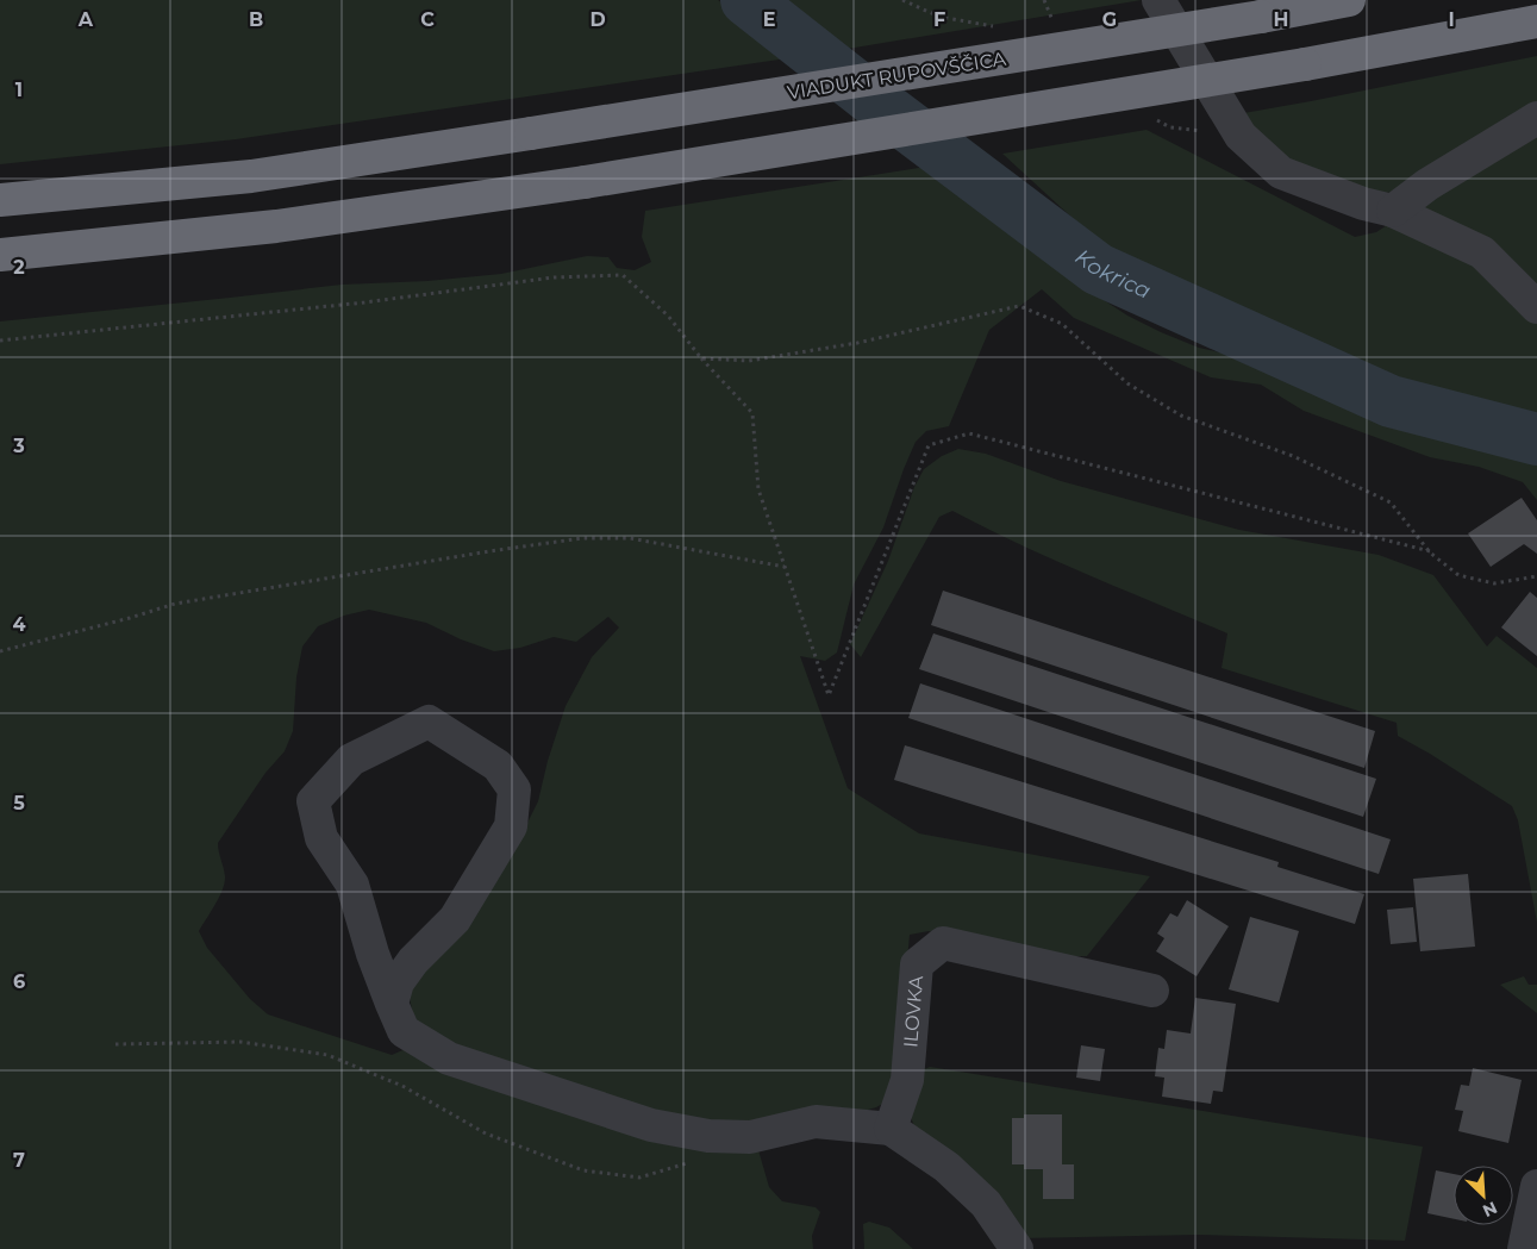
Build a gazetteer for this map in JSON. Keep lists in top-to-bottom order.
{
  "streets": {
    "highway": ["VIADUKT RUPOVŠČICA"],
    "street": ["ILOVKA"]
  },
  "water": ["Kokrica"],
  "north": "bottom right",
  "grid": {
    "columns": [
      "A",
      "B",
      "C",
      "D",
      "E",
      "F",
      "G",
      "H",
      "I"
    ],
    "rows": [
      "1",
      "2",
      "3",
      "4",
      "5",
      "6",
      "7"
    ]
  }
}
